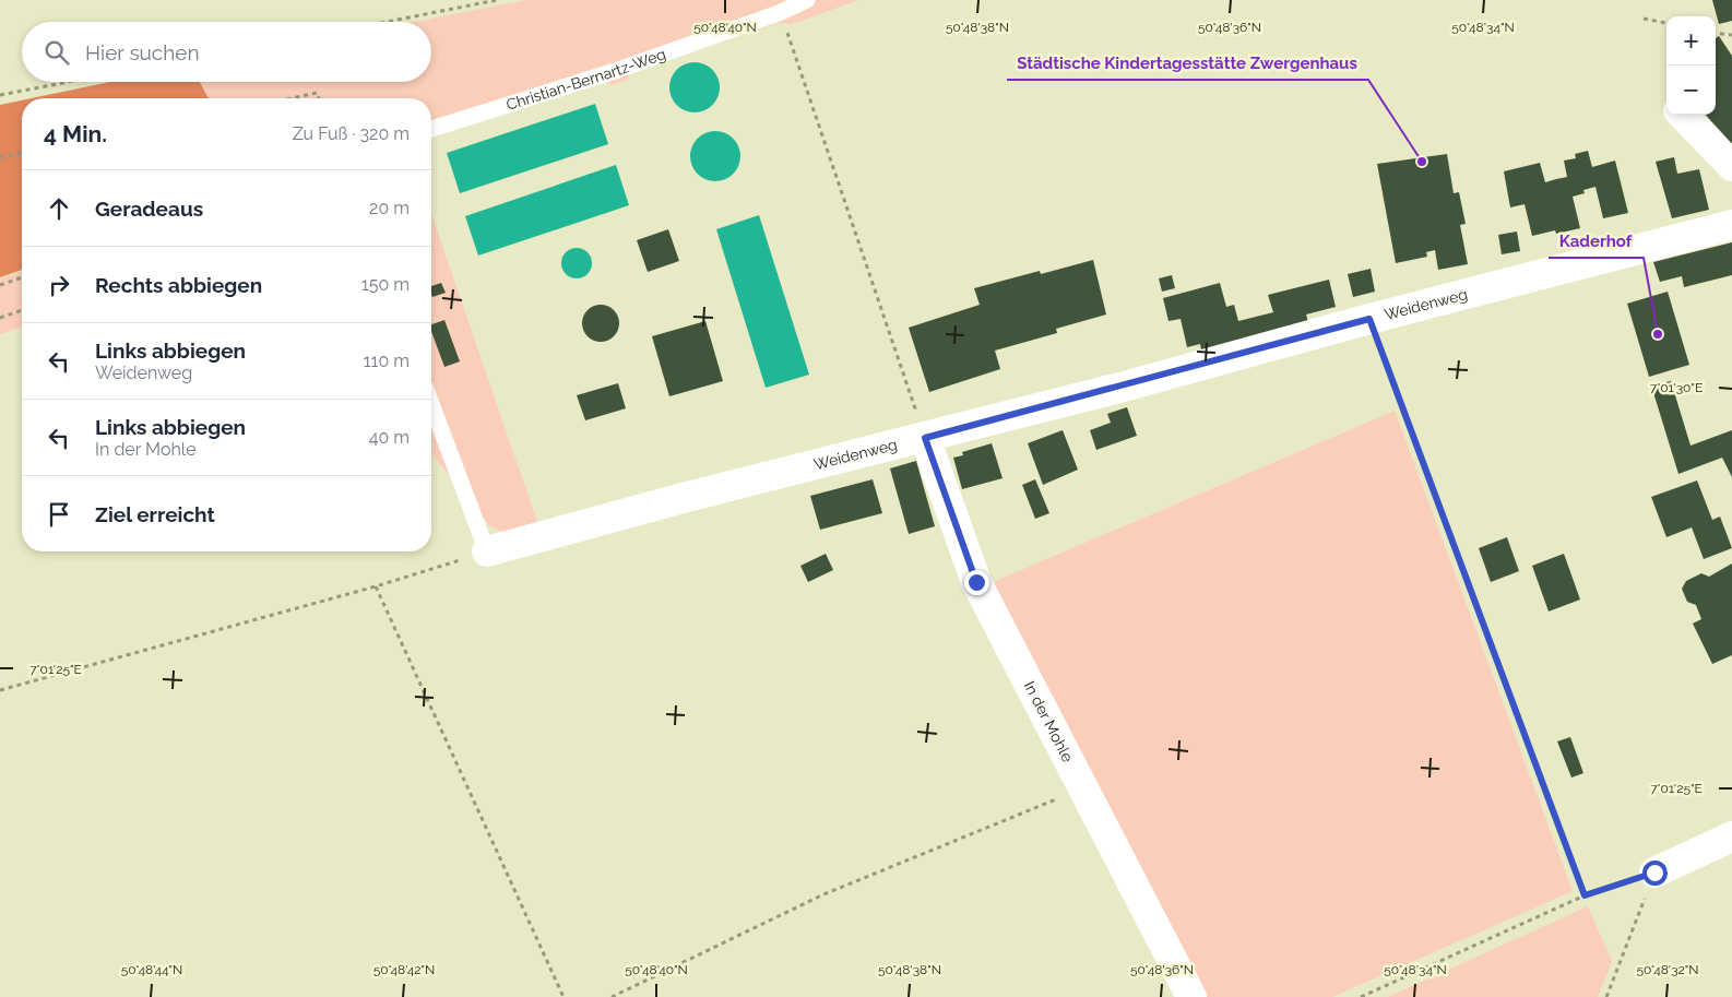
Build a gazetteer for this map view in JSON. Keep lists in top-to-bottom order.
{
  "streets": {
    "street": ["Weidenweg", "In der Mohle"],
    "lane": ["Christian-Bernartz-Weg"]
  },
  "crossings": [
    ["Weidenweg", "In der Mohle"]
  ],
  "places": ["Städtische Kindertagesstätte Zwergenhaus", "Kaderhof"],
  "page": {
    "map_buttons": ["+", "−"],
    "search": "Hier suchen",
    "heading": ["4 Min.", "Zu Fuß · 320 m"],
    "list": [
      ["Geradeaus", "20 m"],
      ["Rechts abbiegen", "150 m"],
      ["Links abbiegen", "Weidenweg", "110 m"],
      ["Links abbiegen", "In der Mohle", "40 m"],
      "Ziel erreicht"
    ]
  },
  "coordinates": [
    "50°48'40\"N",
    "50°48'38\"N",
    "50°48'36\"N",
    "50°48'34\"N",
    "7°01'30\"E",
    "7°01'25\"E",
    "50°48'44\"N",
    "50°48'42\"N",
    "50°48'32\"N"
  ]
}
